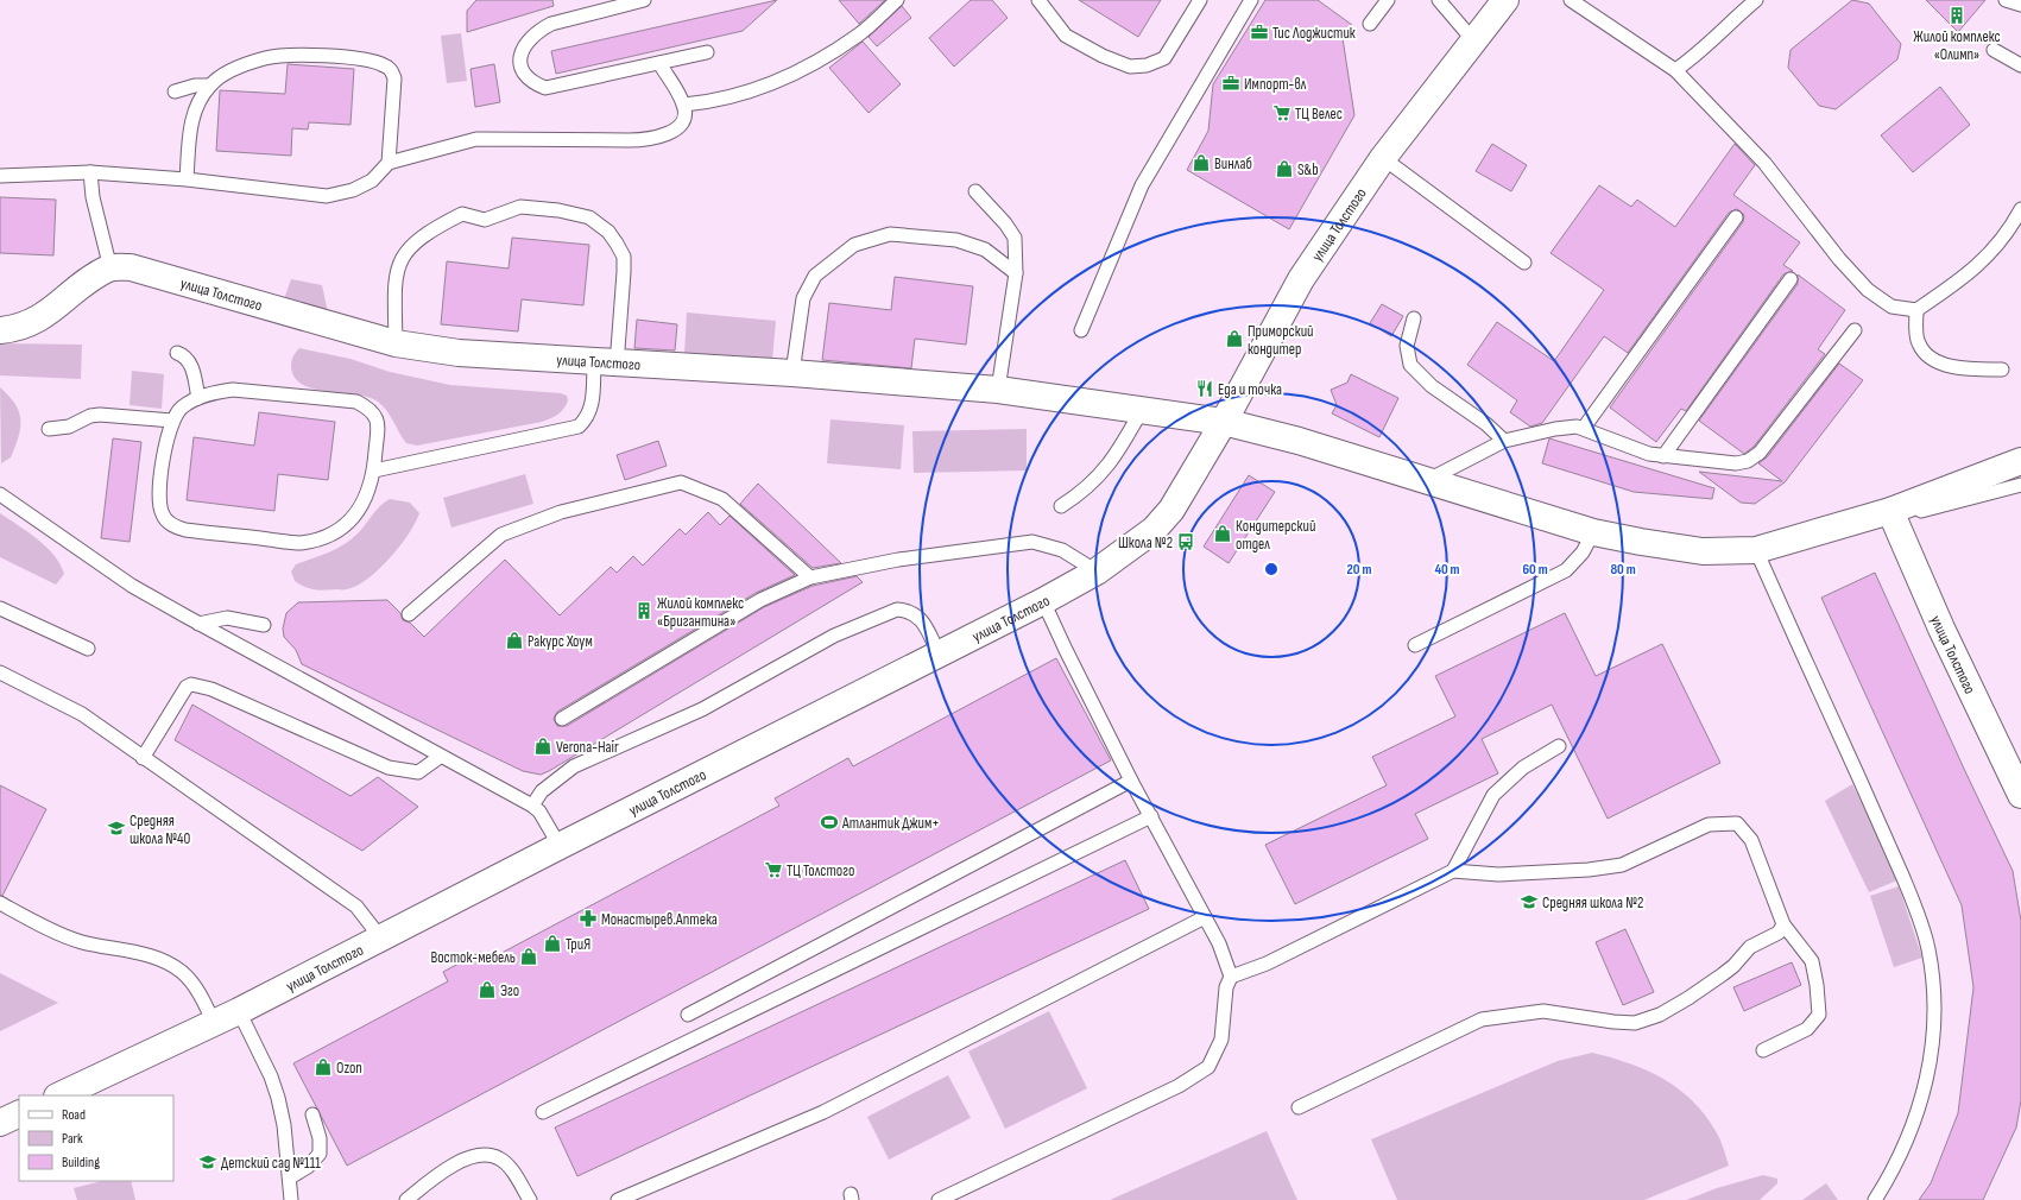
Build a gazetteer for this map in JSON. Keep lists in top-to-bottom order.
{
  "streets": {
    "main road": ["улица Толстого"]
  },
  "places": {
    "building": ["Жилой комплекс «Олимп»", "Жилой комплекс «Бригантина»"],
    "office": ["Тис Лоджистик", "Импорт-вл"],
    "supermarket": ["ТЦ Велес", "ТЦ Толстого"],
    "shop": [
      "Винлаб",
      "S&b",
      "Приморский кондитер",
      "Кондитерский отдел",
      "Ракурс Хоум",
      "Verona-Hair",
      "ТриЯ",
      "Восток-мебель",
      "Эго",
      "Ozon"
    ],
    "restaurant": ["Еда и точка"],
    "bus stop": ["Школа №2"],
    "sports": ["Атлантик Джим+"],
    "school or university": ["Средняя школа №40", "Средняя школа №2", "Детский сад №111"],
    "pharmacy": ["Монастырев.Аптека"]
  },
  "legend": ["Road", "Park", "Building"],
  "rings": [
    "20 m",
    "40 m",
    "60 m",
    "80 m"
  ]
}
